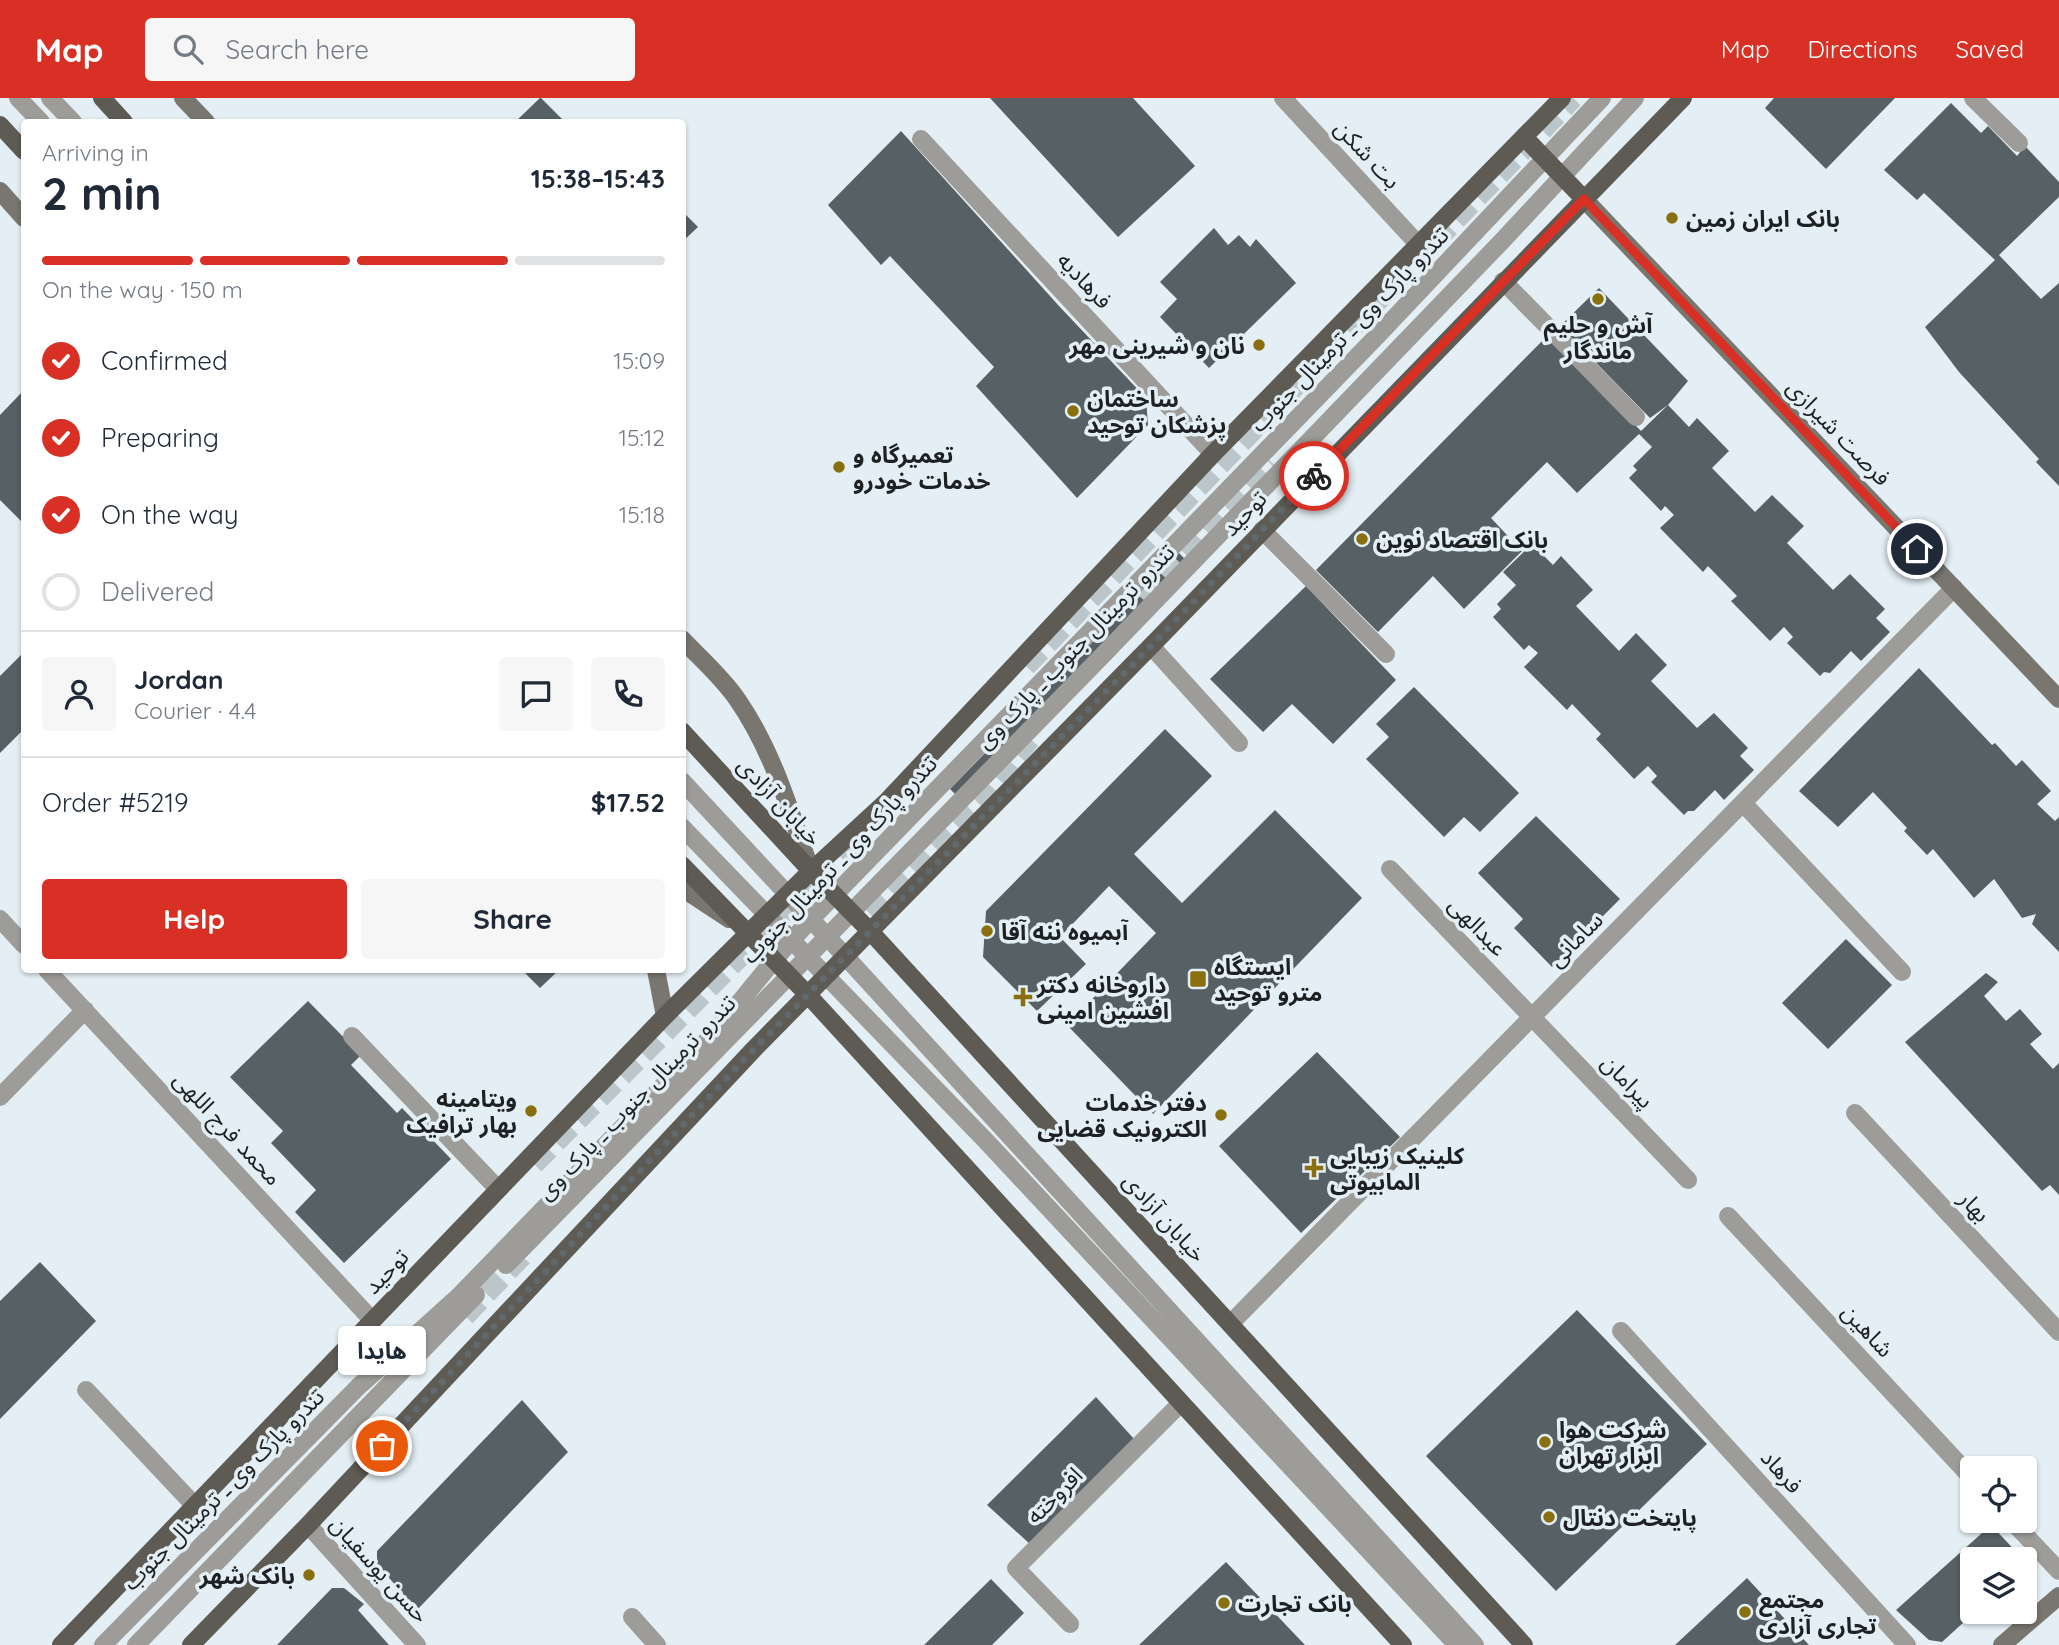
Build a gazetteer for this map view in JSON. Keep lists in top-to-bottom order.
{
  "streets": {
    "main road": ["توحید", "خیابان آزادی"],
    "street": [
      "بت شکن",
      "فرهادیه",
      "تندرو پارک وی ـ ترمینال جنوب",
      "فرصت شیرازی",
      "تندرو ترمینال جنوب ـ پارک وی",
      "عبدالهی",
      "سامانی",
      "پیرامان",
      "محمد فرج اللهی",
      "بهار",
      "شاهین",
      "فرهاد",
      "افروخته",
      "حسن یوسفیان"
    ]
  },
  "crossings": [
    ["تندرو پارک وی ـ ترمینال جنوب", "خیابان آزادی"],
    ["فرصت شیرازی", "توحید"],
    ["فرصت شیرازی", "سامانی"],
    ["توحید", "خیابان آزادی"],
    ["توحید", "محمد فرج اللهی"],
    ["تندرو ترمینال جنوب ـ پارک وی", "خیابان آزادی"],
    ["خیابان آزادی", "سامانی"],
    ["عبدالهی", "سامانی"],
    ["عبدالهی", "پیرامان"],
    ["سامانی", "پیرامان"]
  ],
  "places": {
    "other": [
      "بانک ایران زمین",
      "آش و حلیم ماندگار",
      "نان و شیرینی مهر",
      "ساختمان پزشکان توحید",
      "تعمیرگاه و خدمات خودرو",
      "بانک اقتصاد نوین",
      "آبمیوه ننه آقا",
      "ویتامینه بهار ترافیک",
      "دفتر خدمات الکترونیک قضایی",
      "شرکت هوا ابزار تهران",
      "هایدا",
      "پایتخت دنتال",
      "بانک شهر",
      "بانک تجارت",
      "مجتمع تجاری آزادی"
    ],
    "transit": ["ایستگاه مترو توحید"],
    "health": ["داروخانه دکتر افشین امینی", "کلینیک زیبایی المابیوتی"]
  },
  "page": {
    "header": "Map",
    "search": "Search here",
    "nav": ["Map", "Directions", "Saved"],
    "heading": ["2 min", "Arriving in", "15:38–15:43"],
    "panel": [
      "Jordan",
      "Courier · 4.4",
      "Order #5219",
      "$17.52"
    ],
    "bar": "On the way · 150 m",
    "list": [
      ["Confirmed", "15:09"],
      ["Preparing", "15:12"],
      ["On the way", "15:18"],
      "Delivered"
    ],
    "buttons": ["Help", "Share"],
    "bubble": "هایدا"
  }
}
